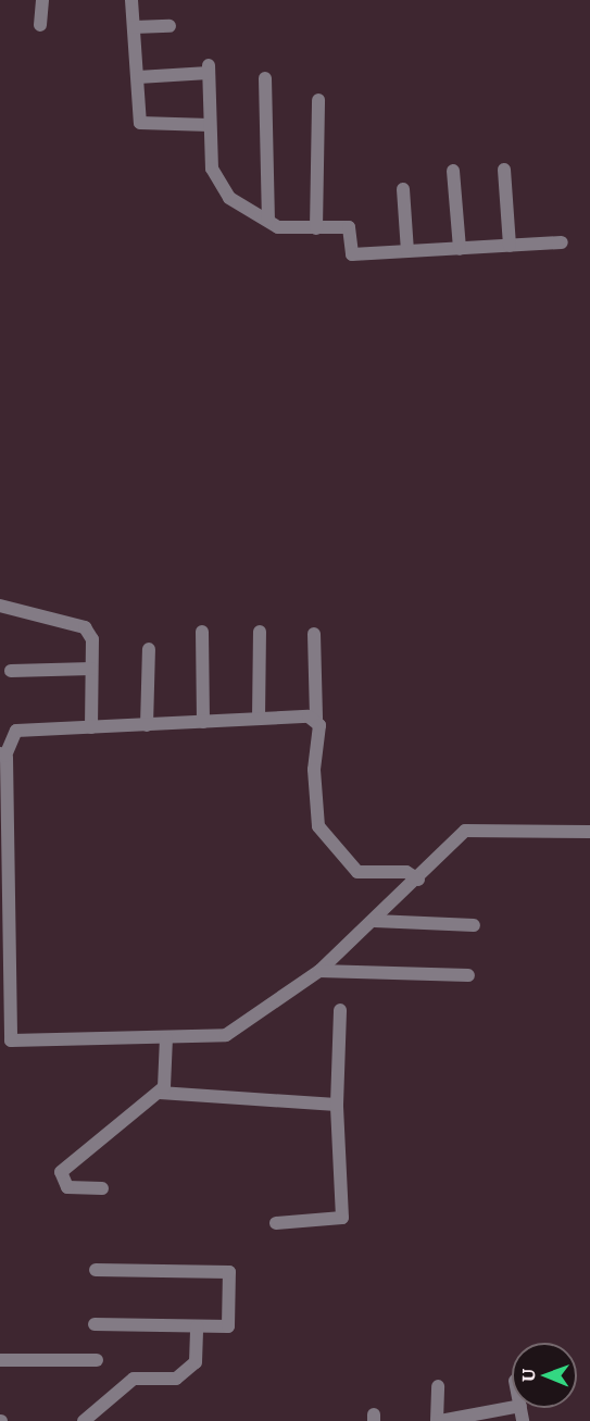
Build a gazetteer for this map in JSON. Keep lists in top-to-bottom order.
{
  "north": "left"
}
